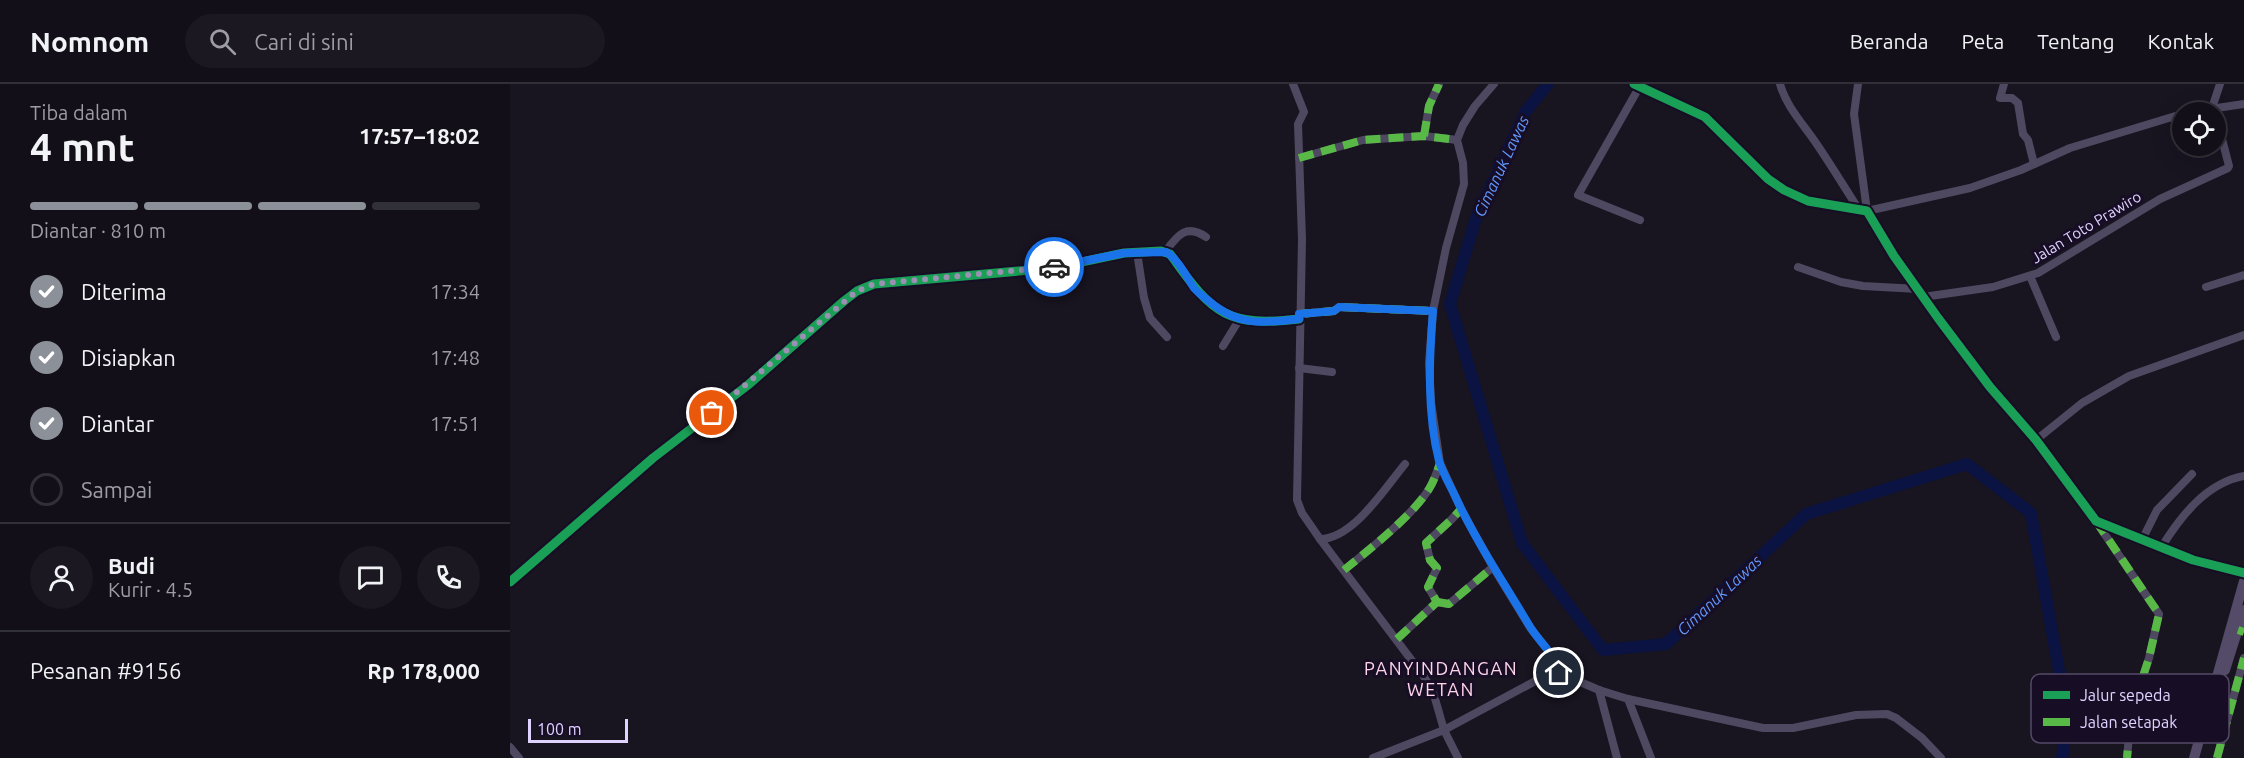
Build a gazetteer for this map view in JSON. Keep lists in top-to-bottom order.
{
  "streets": {
    "street": ["Jalan Toto Prawiro"]
  },
  "districts": ["PANYINDANGAN WETAN"],
  "water": ["Cimanuk Lawas"],
  "legend": ["Jalur sepeda", "Jalan setapak"],
  "scale_bar": "100 m",
  "page": {
    "header": "Nomnom",
    "search": "Cari di sini",
    "nav": [
      "Beranda",
      "Peta",
      "Tentang",
      "Kontak"
    ],
    "heading": ["4 mnt", "Tiba dalam", "17:57–18:02"],
    "panel": [
      "Budi",
      "Kurir · 4.5",
      "Pesanan #9156",
      "Rp 178,000"
    ],
    "bar": "Diantar · 810 m",
    "list": [
      ["Diterima", "17:34"],
      ["Disiapkan", "17:48"],
      ["Diantar", "17:51"],
      "Sampai"
    ],
    "scale": "100 m"
  }
}
